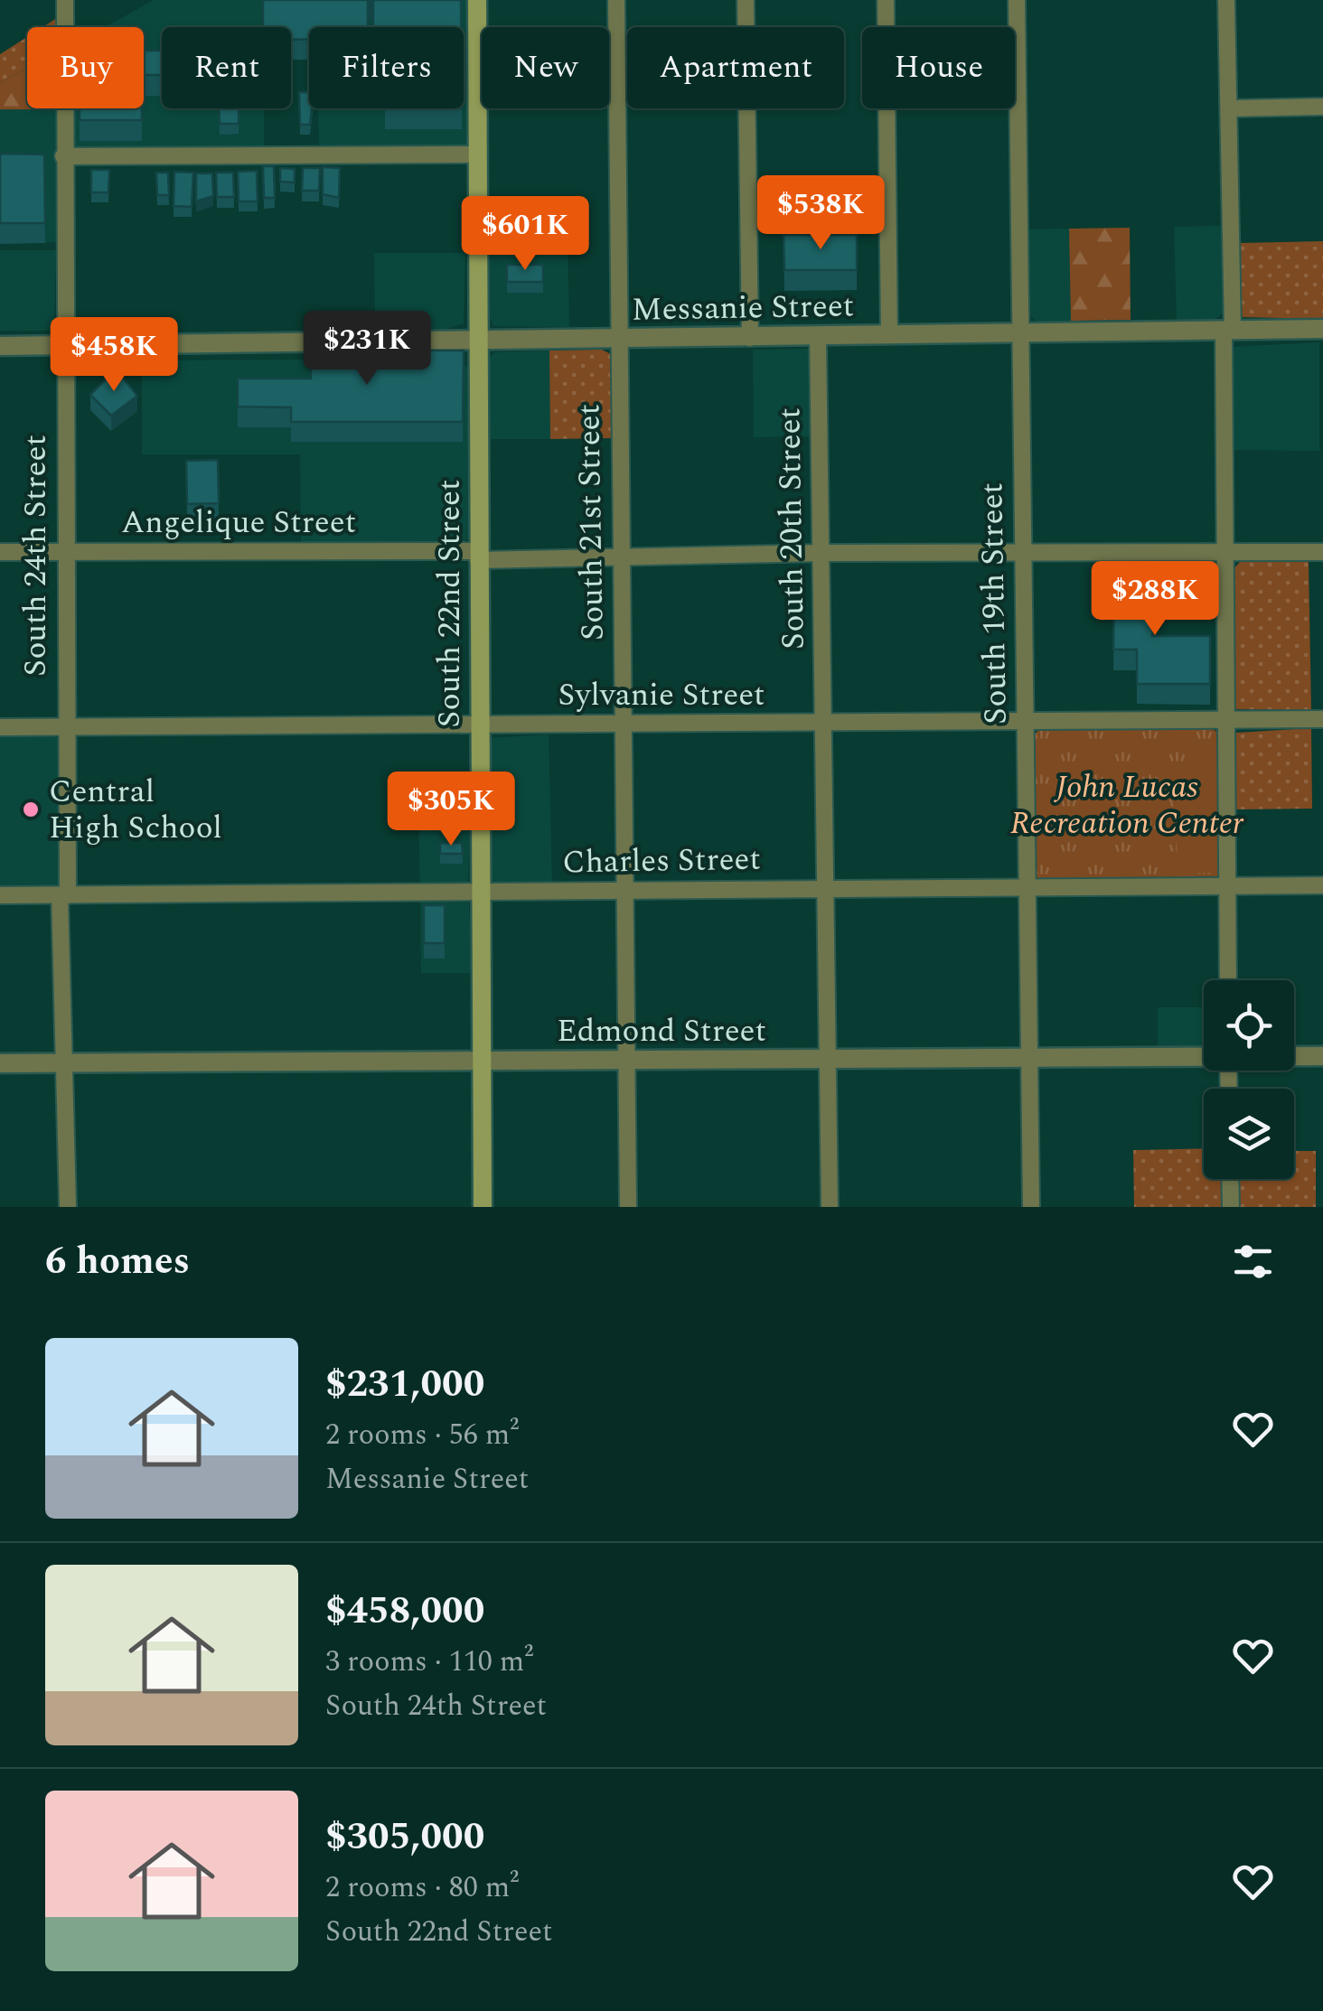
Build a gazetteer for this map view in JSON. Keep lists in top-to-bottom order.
{
  "streets": {
    "main road": ["South 22nd Street"],
    "street": [
      "Messanie Street",
      "Angelique Street",
      "South 21st Street",
      "South 20th Street",
      "South 24th Street",
      "South 19th Street",
      "Sylvanie Street",
      "Charles Street",
      "Edmond Street"
    ]
  },
  "crossings": [
    ["Messanie Street", "South 21st Street"],
    ["Messanie Street", "South 20th Street"],
    ["Messanie Street", "South 24th Street"],
    ["Messanie Street", "South 22nd Street"],
    ["Messanie Street", "South 19th Street"],
    ["Angelique Street", "South 21st Street"],
    ["Angelique Street", "South 20th Street"],
    ["Angelique Street", "South 24th Street"],
    ["Angelique Street", "South 22nd Street"],
    ["Angelique Street", "South 19th Street"],
    ["South 21st Street", "Sylvanie Street"],
    ["South 21st Street", "Charles Street"],
    ["South 21st Street", "Edmond Street"],
    ["South 20th Street", "Sylvanie Street"],
    ["South 20th Street", "Charles Street"],
    ["South 20th Street", "Edmond Street"],
    ["South 24th Street", "Sylvanie Street"],
    ["South 24th Street", "Charles Street"],
    ["South 24th Street", "Edmond Street"],
    ["South 22nd Street", "Sylvanie Street"],
    ["South 22nd Street", "Charles Street"],
    ["South 22nd Street", "Edmond Street"],
    ["South 19th Street", "Sylvanie Street"],
    ["South 19th Street", "Charles Street"],
    ["South 19th Street", "Edmond Street"]
  ],
  "parks": ["John Lucas Recreation Center"],
  "places": ["Central High School"],
  "page": {
    "chip": [
      "Buy",
      "Rent",
      "Filters",
      "New",
      "Apartment",
      "House"
    ],
    "price": [
      "$538K",
      "$601K",
      "$231K",
      "$458K",
      "$288K",
      "$305K"
    ],
    "heading": "6 homes",
    "list": [
      {
        "name": "$231,000",
        "note": "2 rooms · 56 m² · Messanie Street"
      },
      {
        "name": "$458,000",
        "note": "3 rooms · 110 m² · South 24th Street"
      },
      {
        "name": "$305,000",
        "note": "2 rooms · 80 m² · South 22nd Street"
      }
    ]
  }
}
